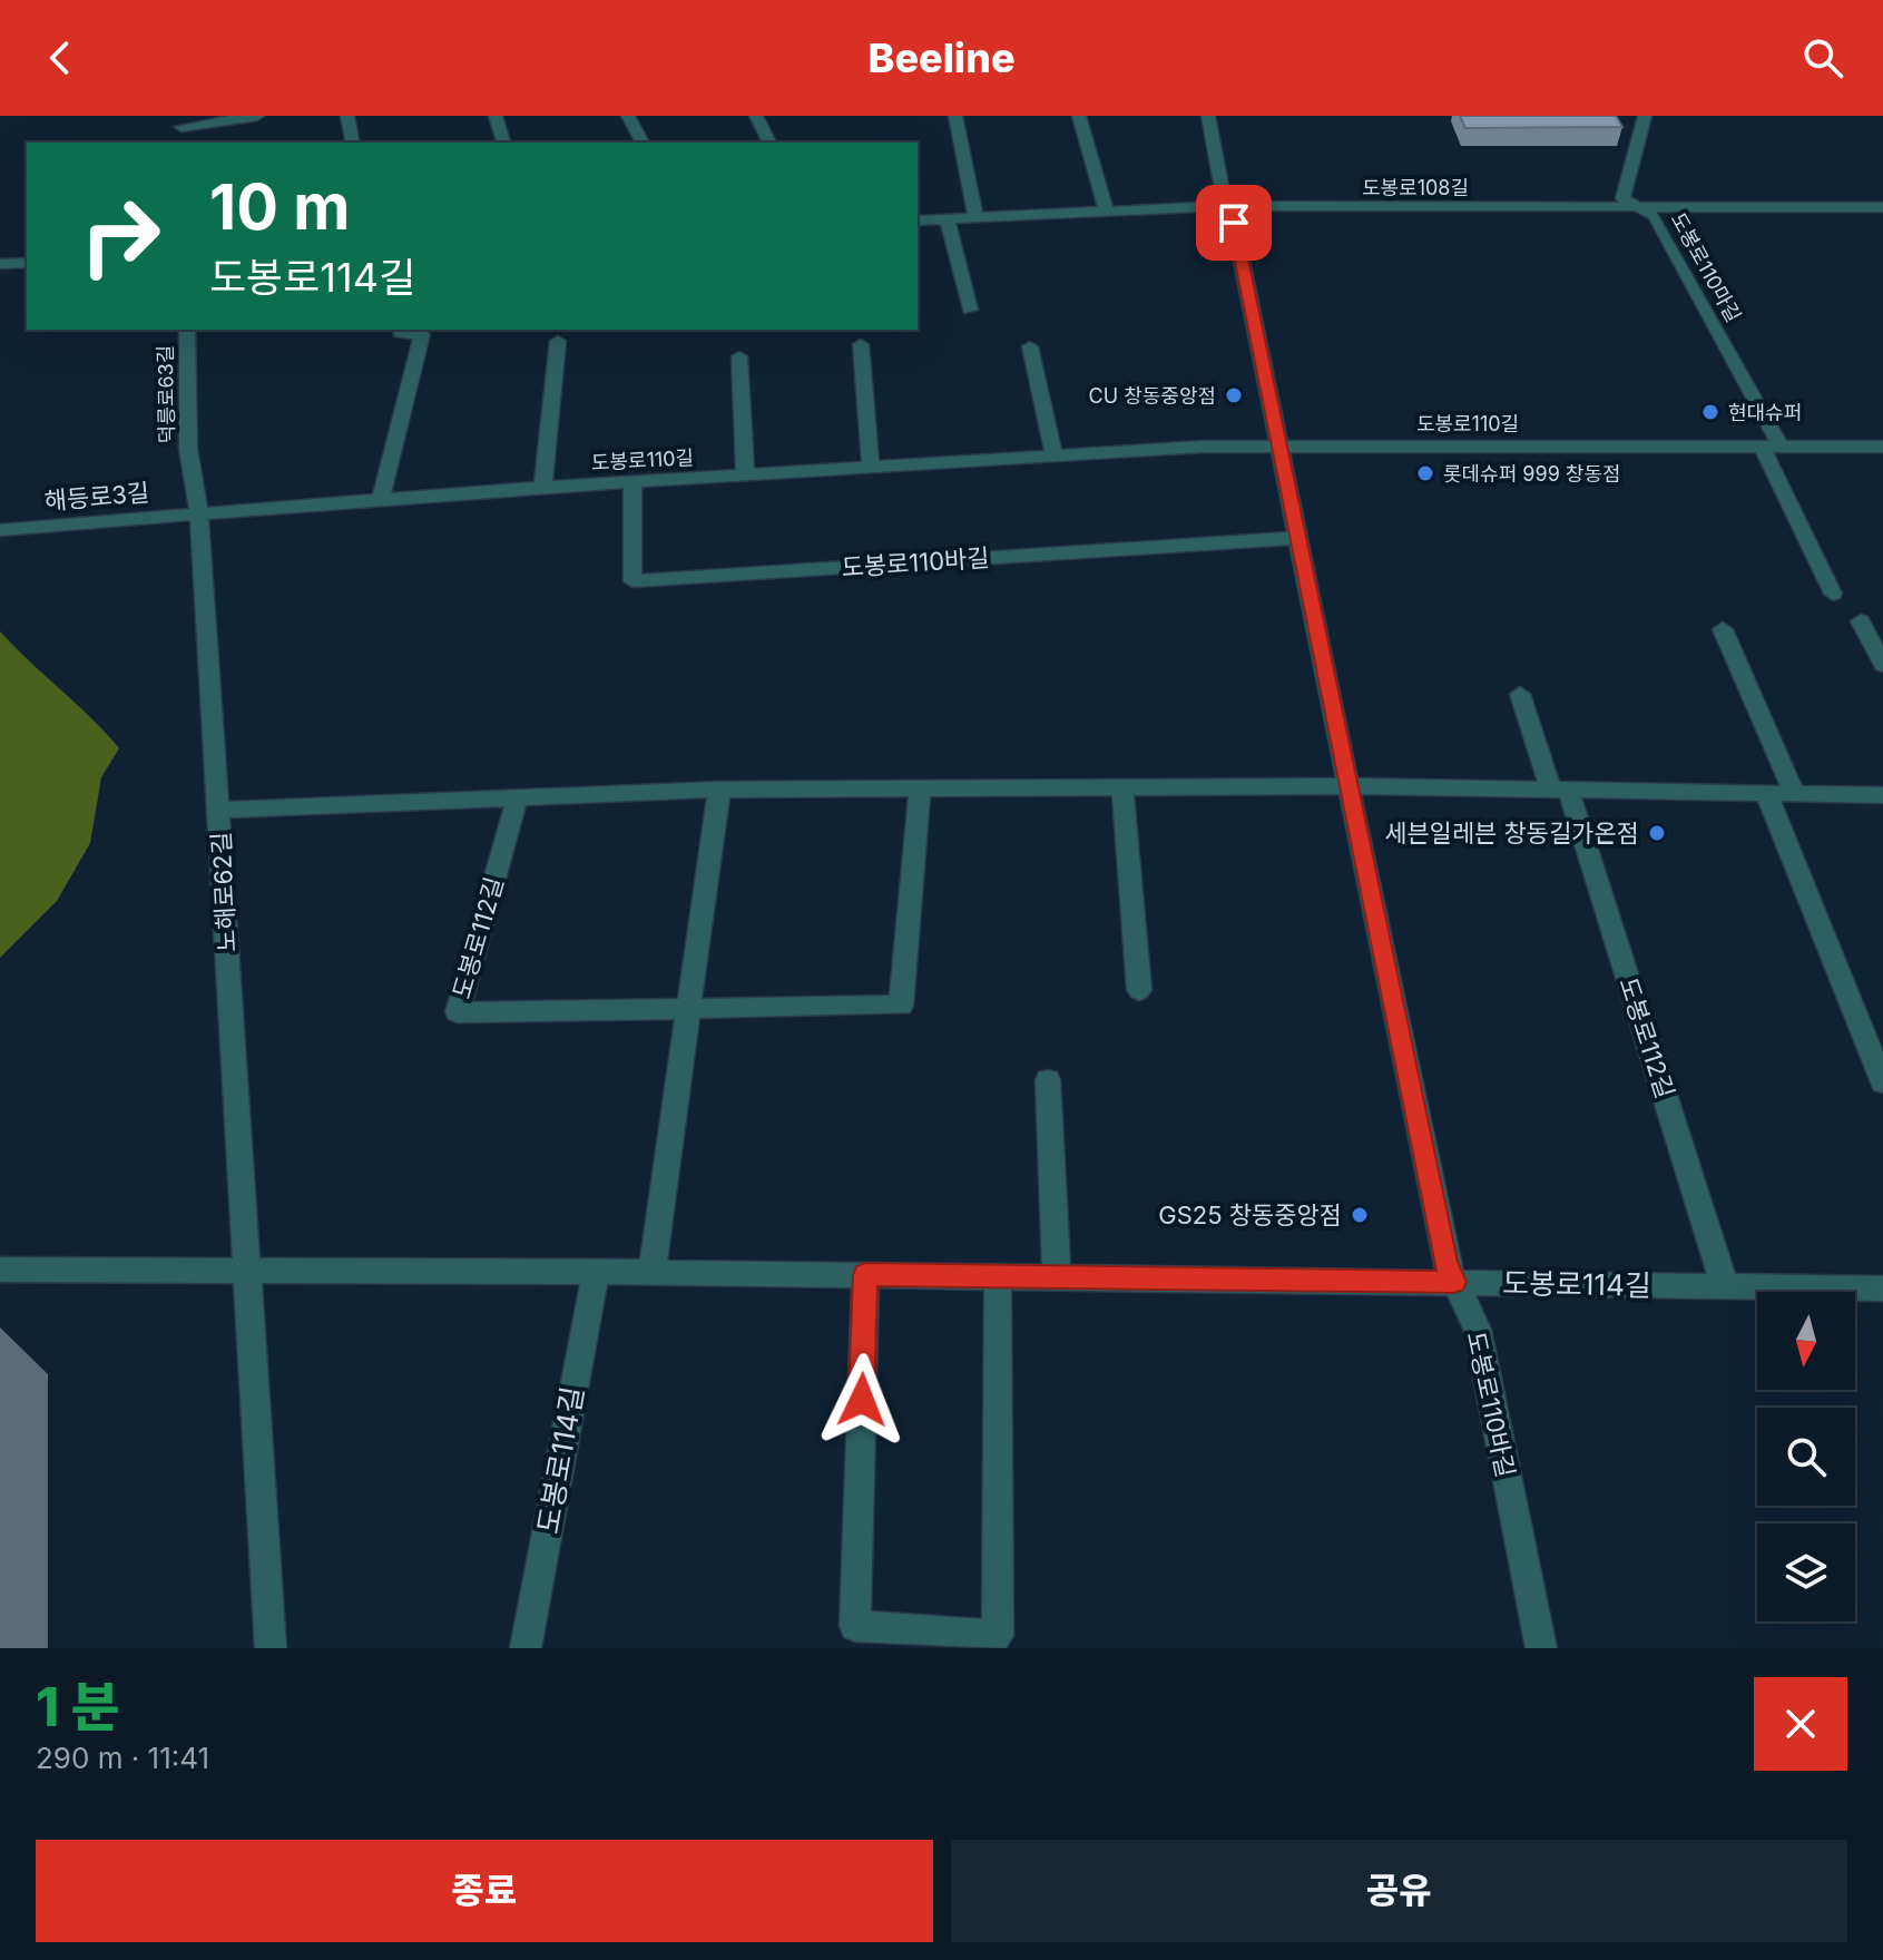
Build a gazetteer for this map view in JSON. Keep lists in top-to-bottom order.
{
  "streets": {
    "street": [
      "도봉로108길",
      "도봉로110마길",
      "덕릉로63길",
      "도봉로110길",
      "해등로3길",
      "도봉로110바길",
      "노해로62길",
      "도봉로112길",
      "도봉로114길"
    ]
  },
  "crossings": [
    ["도봉로108길", "도봉로110마길"],
    ["도봉로108길", "도봉로110바길"],
    ["도봉로110마길", "도봉로110길"],
    ["덕릉로63길", "도봉로110길"],
    ["덕릉로63길", "해등로3길"],
    ["덕릉로63길", "노해로62길"],
    ["도봉로110길", "해등로3길"],
    ["도봉로110길", "도봉로110바길"],
    ["도봉로110길", "노해로62길"],
    ["해등로3길", "노해로62길"],
    ["도봉로110바길", "도봉로114길"],
    ["노해로62길", "도봉로114길"],
    ["도봉로112길", "도봉로114길"]
  ],
  "places": [
    "CU 창동중앙점",
    "현대슈퍼",
    "롯데슈퍼 999 창동점",
    "세븐일레븐 창동길가온점",
    "GS25 창동중앙점"
  ],
  "north": "bottom",
  "page": {
    "header": "Beeline",
    "turn": ["10 m", "도봉로114길"],
    "heading": ["1 분", "290 m · 11:41"],
    "buttons": ["종료", "공유"]
  }
}
